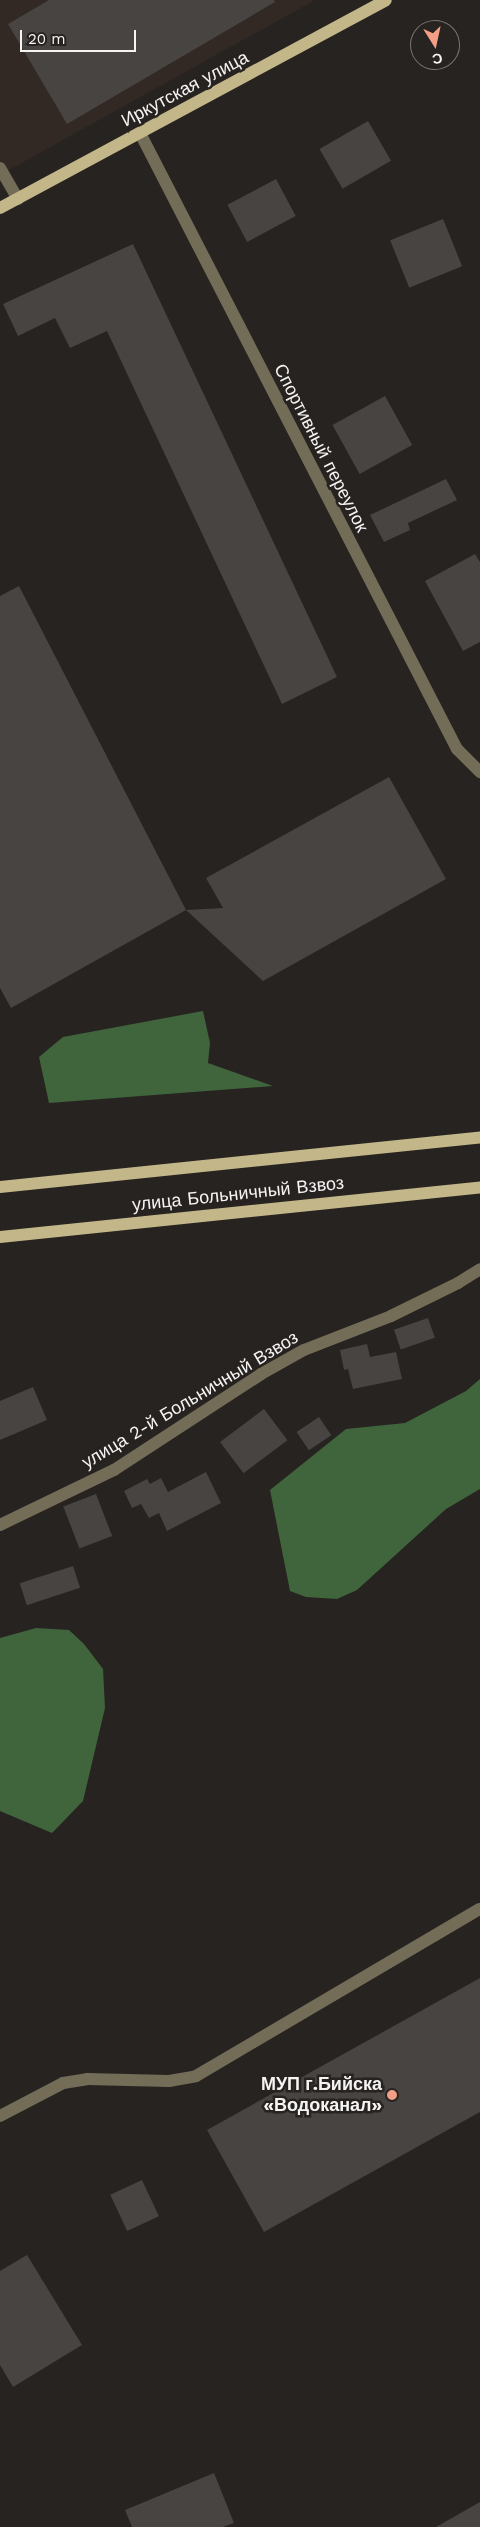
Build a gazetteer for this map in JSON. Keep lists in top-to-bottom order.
{
  "streets": {
    "main road": ["Иркутская улица", "улица Больничный Взвоз"],
    "street": ["Спортивный переулок", "улица 2-й Больничный Взвоз"]
  },
  "crossings": [
    ["Иркутская улица", "Спортивный переулок"]
  ],
  "places": ["МУП г.Бийска «Водоканал»"],
  "scale_bar": "20 m",
  "north": "bottom"
}
